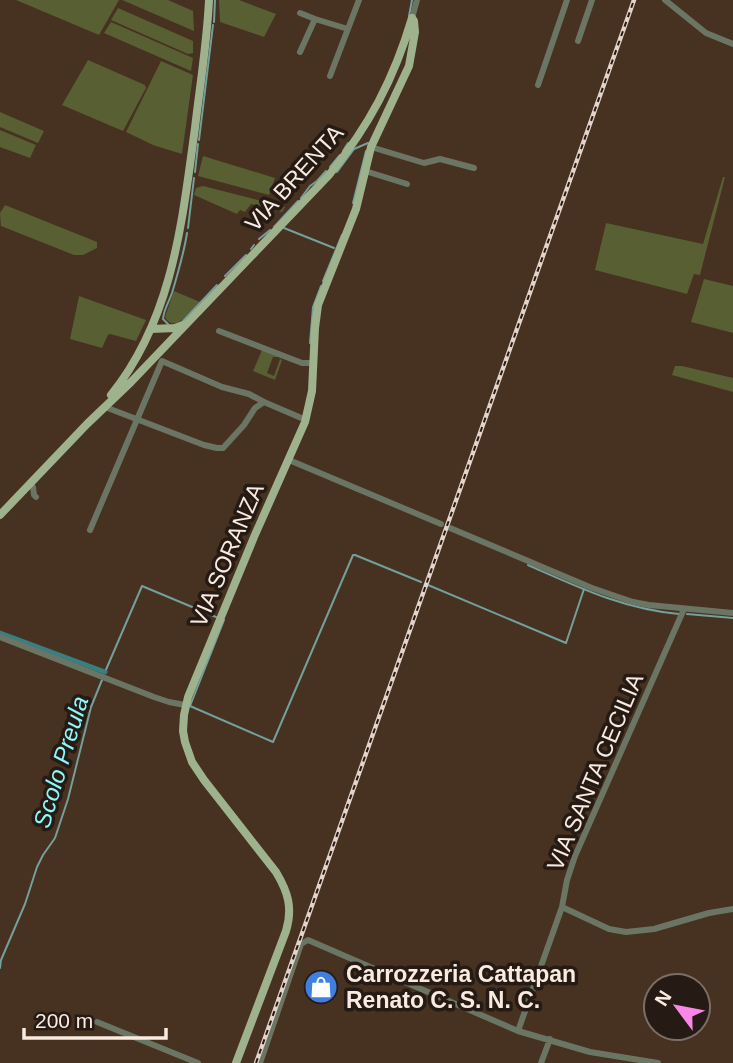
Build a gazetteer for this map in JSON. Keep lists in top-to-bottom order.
{
  "streets": {
    "main road": ["VIA BRENTA", "VIA SORANZA"],
    "street": ["VIA SANTA CECILIA"]
  },
  "crossings": [
    ["VIA BRENTA", "VIA SORANZA"]
  ],
  "water": ["Scolo Preula"],
  "places": {
    "shop": ["Carrozzeria Cattapan Renato C. S. N. C."]
  },
  "scale_bar": "200 m",
  "north": "top left"
}
